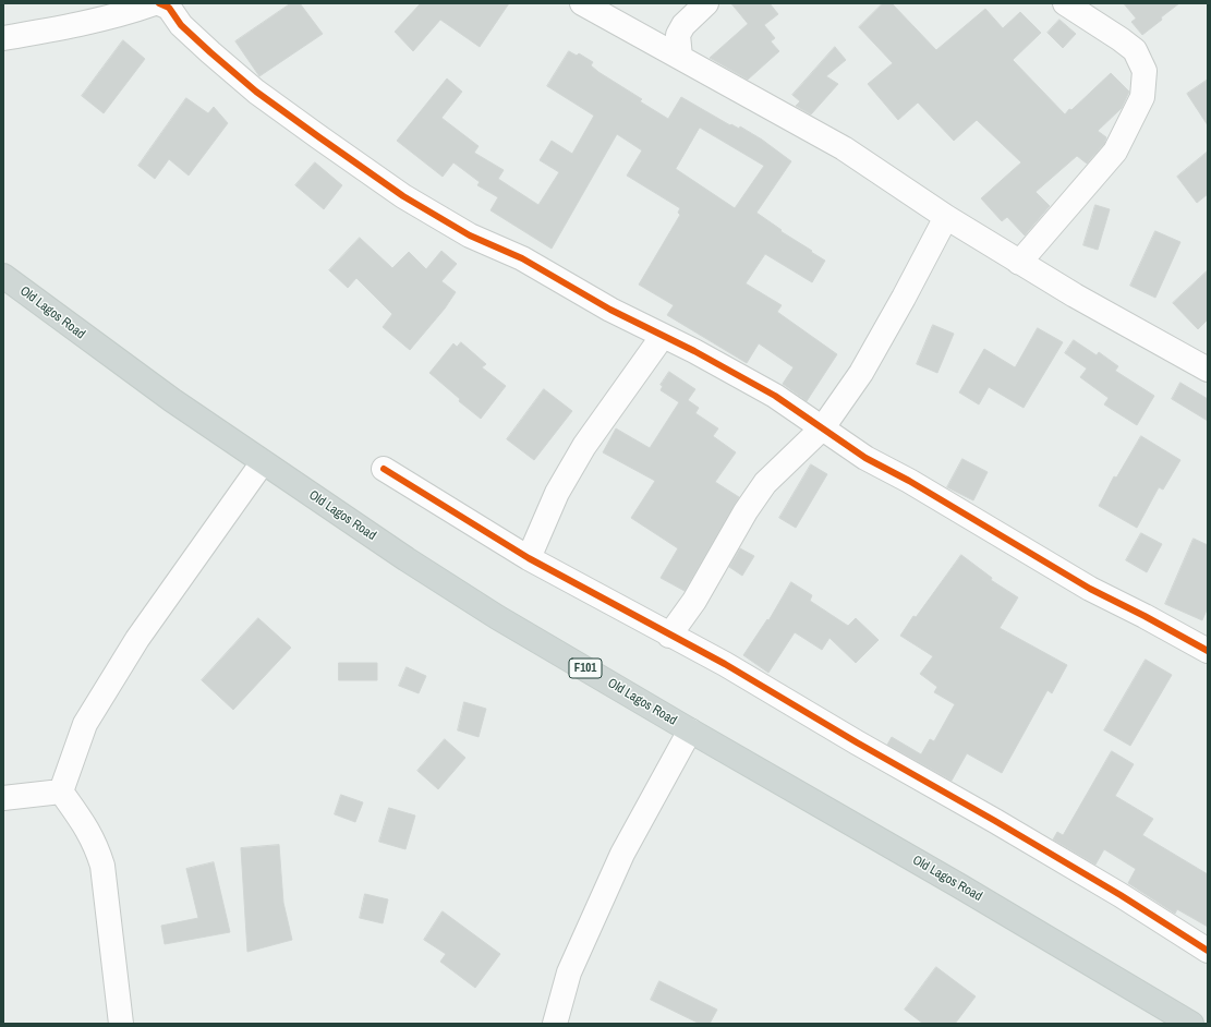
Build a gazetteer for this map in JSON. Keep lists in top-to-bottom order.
{
  "streets": {
    "main road": ["Old Lagos Road", "F101"]
  }
}
